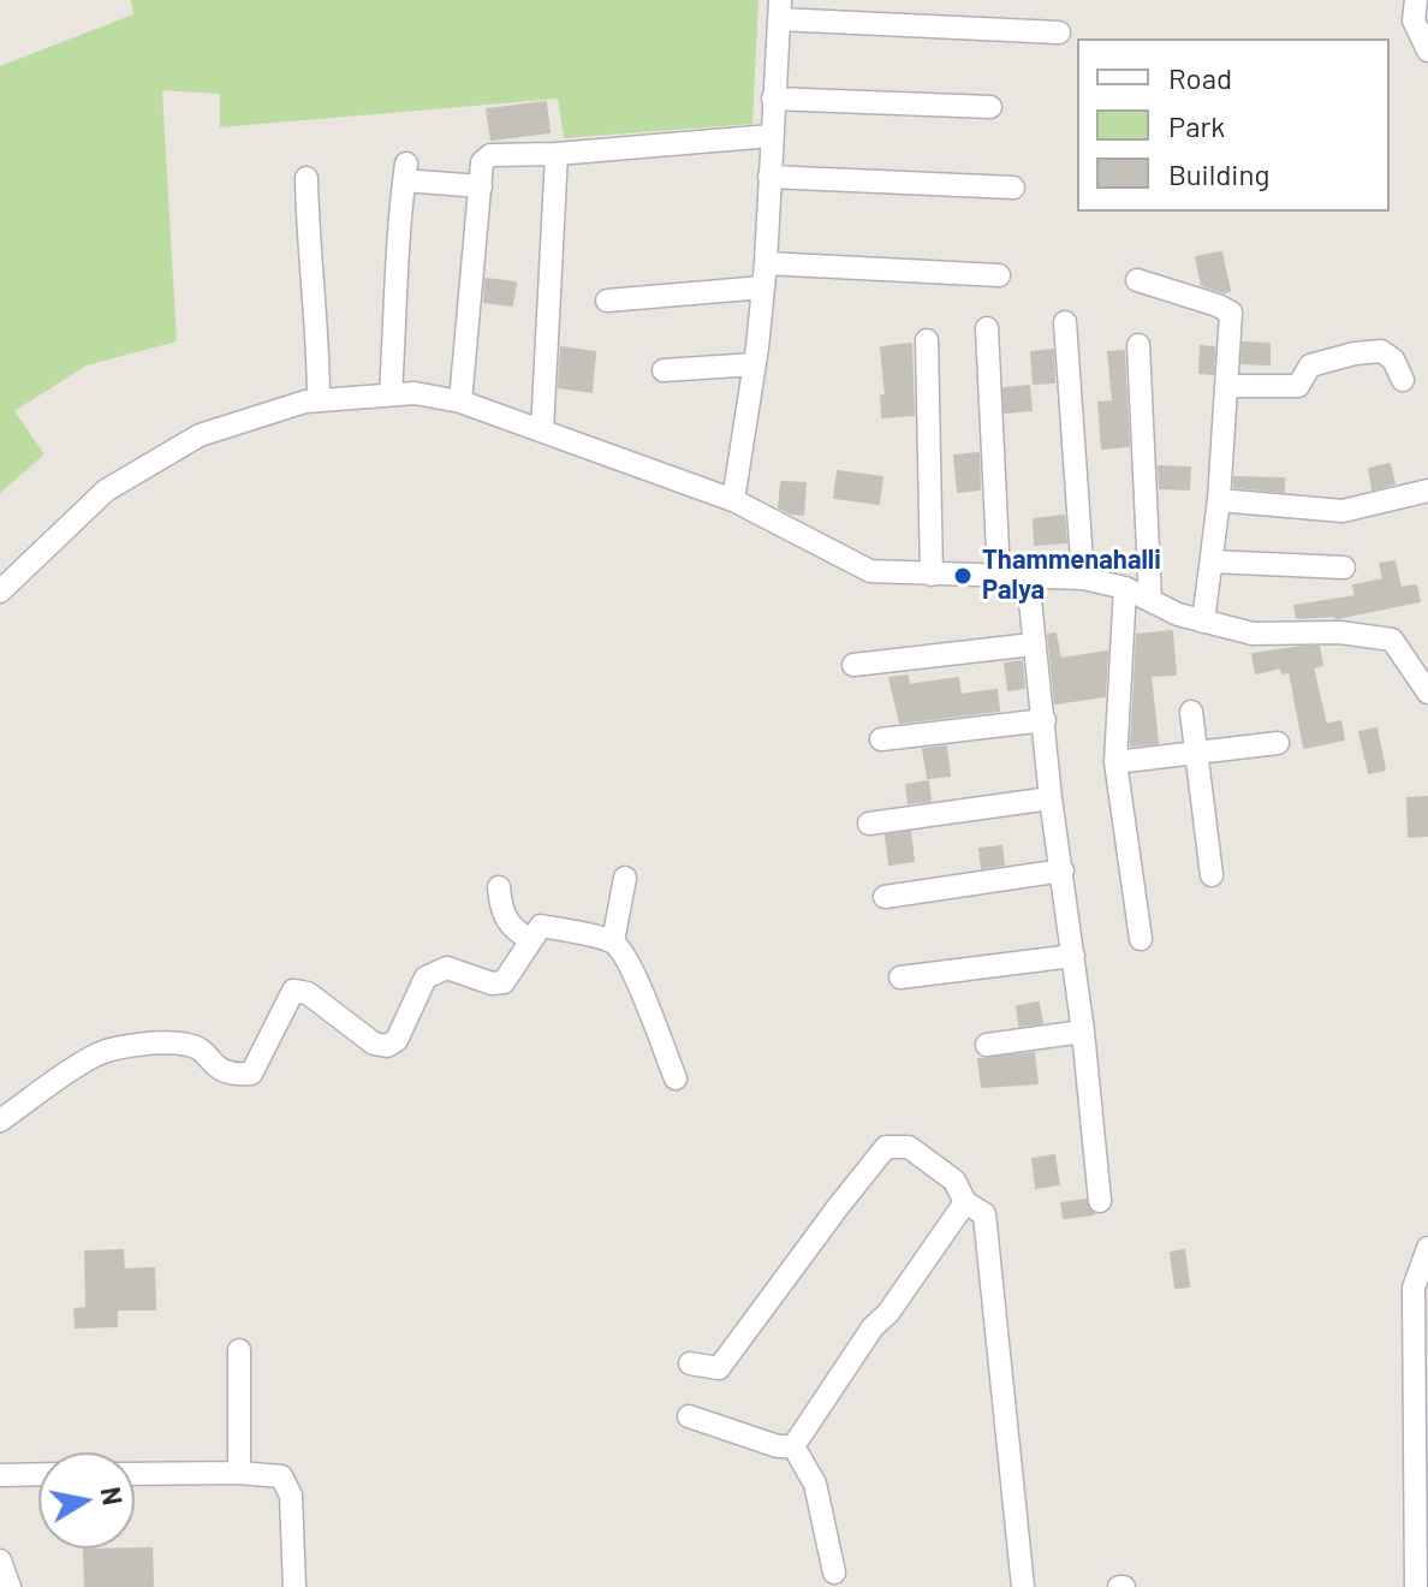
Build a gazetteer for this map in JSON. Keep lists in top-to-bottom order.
{
  "places": ["Thammenahalli Palya"],
  "legend": ["Road", "Park", "Building"],
  "north": "right"
}
